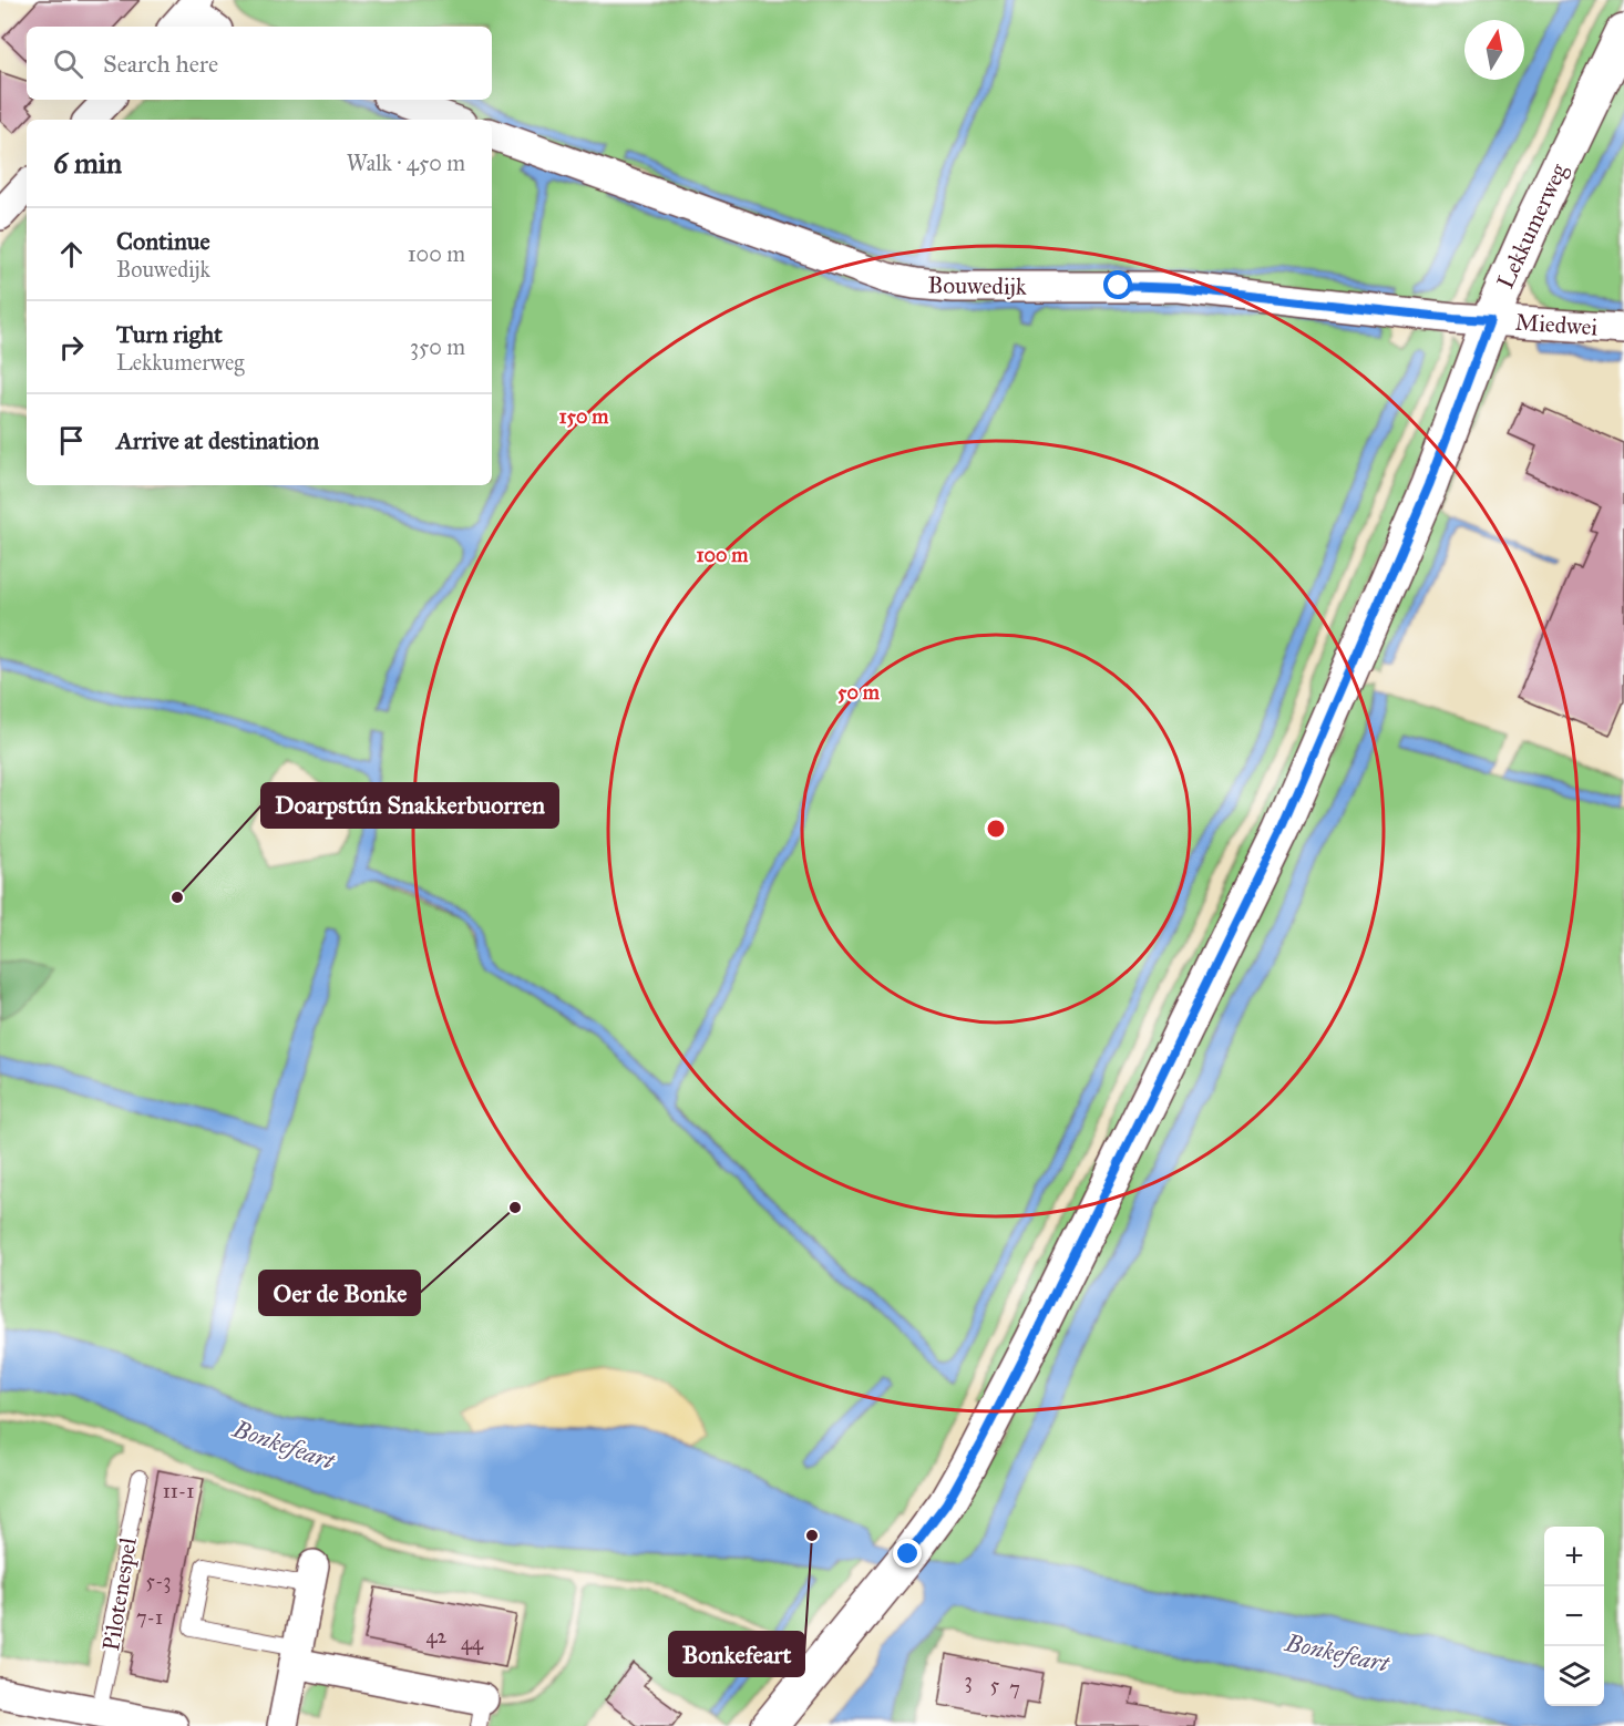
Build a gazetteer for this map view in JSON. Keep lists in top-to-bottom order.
{
  "streets": {
    "main road": ["Lekkumerweg"],
    "street": ["Bouwedijk", "Miedwei"],
    "lane": ["Pilotenespel"]
  },
  "crossings": [
    ["Lekkumerweg", "Bouwedijk"],
    ["Lekkumerweg", "Miedwei"],
    ["Bouwedijk", "Miedwei"]
  ],
  "water": ["Bonkefeart"],
  "places": ["Doarpstún Snakkerbuorren", "Oer de Bonke", "Bonkefeart"],
  "house_numbers": [
    "11-1",
    "5-3",
    "7-1",
    "42",
    "44",
    "3",
    "5",
    "7"
  ],
  "north": "top",
  "page": {
    "search": "Search here",
    "heading": ["6 min", "Walk · 450 m"],
    "list": [
      ["Continue", "Bouwedijk", "100 m"],
      ["Turn right", "Lekkumerweg", "350 m"],
      "Arrive at destination"
    ],
    "map_buttons": ["+", "−"]
  },
  "rings": ["150 m", "100 m", "50 m"]
}
